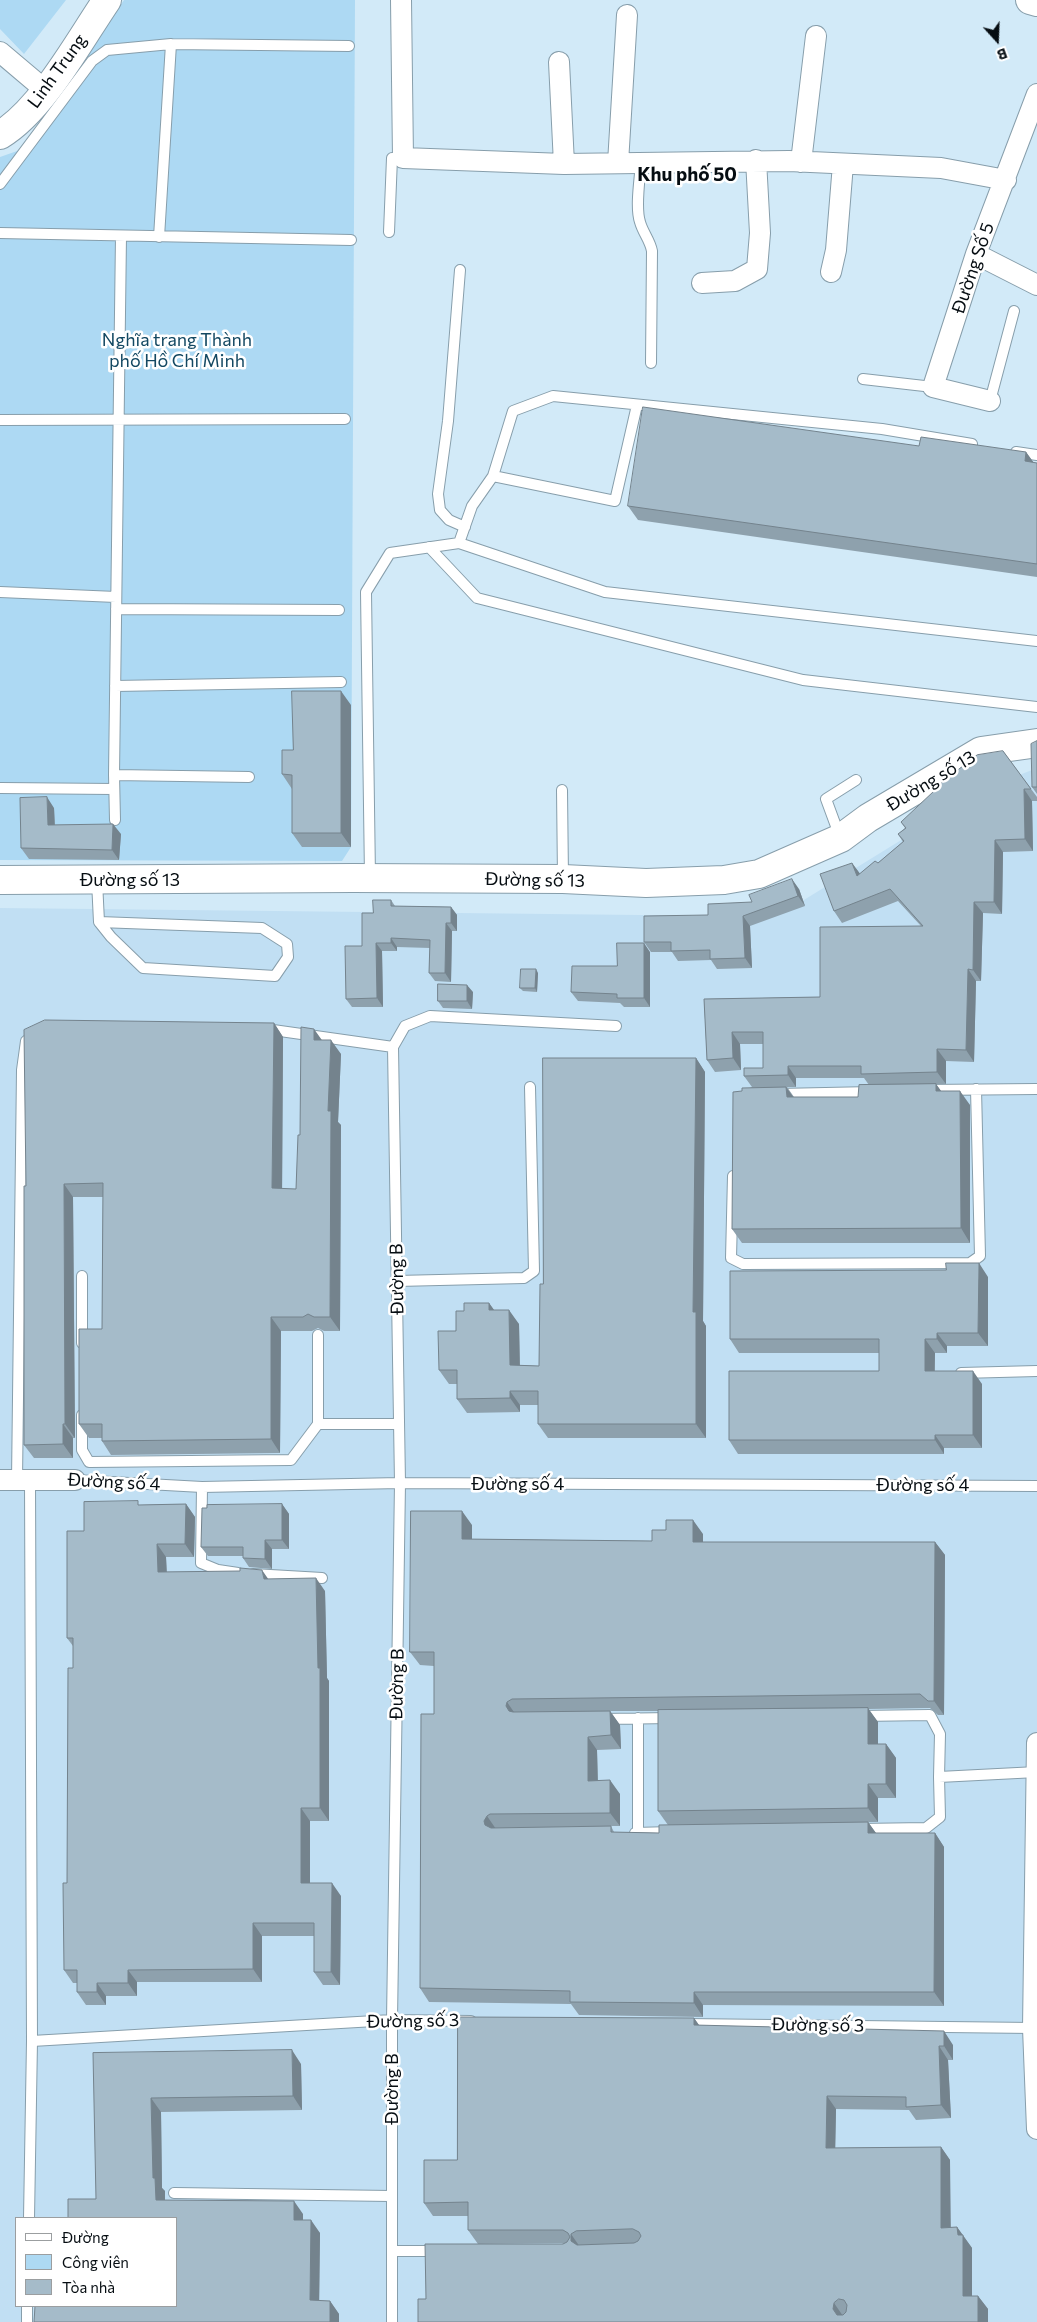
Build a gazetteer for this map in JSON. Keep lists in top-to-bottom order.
{
  "streets": {
    "street": [
      "Linh Trung",
      "Đường Số 5",
      "Đường số 13",
      "Đường số 4"
    ],
    "lane": ["Đường B", "Đường số 3"]
  },
  "crossings": [
    ["Đường B", "Đường số 4"],
    ["Đường B", "Đường số 3"]
  ],
  "districts": ["Khu phố 50"],
  "parks": ["Nghĩa trang Thành phố Hồ Chí Minh"],
  "legend": ["Đường", "Công viên", "Tòa nhà"],
  "north": "bottom"
}
